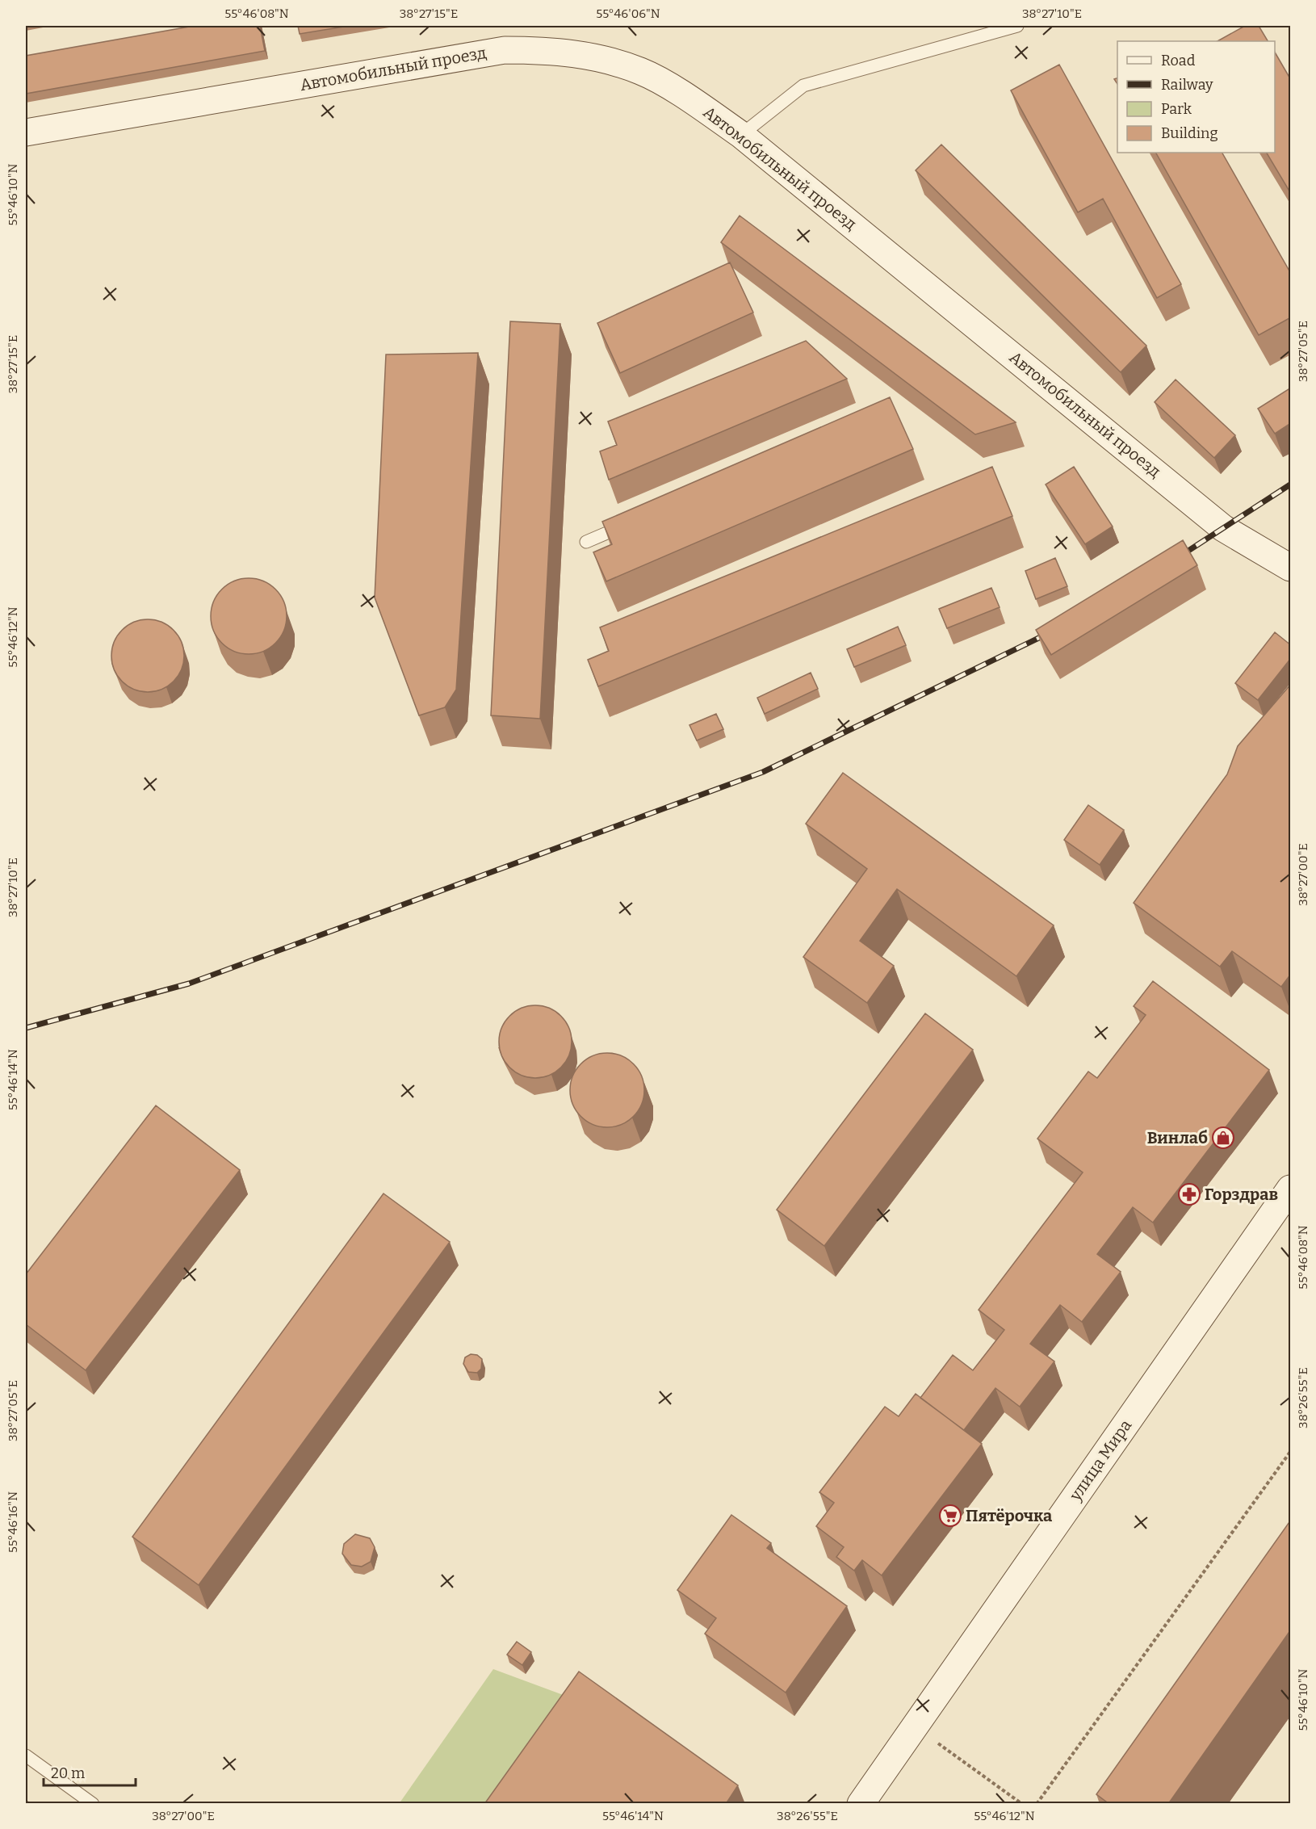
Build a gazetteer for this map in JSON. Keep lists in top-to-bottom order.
{
  "streets": {
    "main road": ["Автомобильный проезд", "улица Мира"]
  },
  "places": {
    "shop": ["Винлаб"],
    "pharmacy": ["Горздрав"],
    "supermarket": ["Пятёрочка"]
  },
  "legend": [
    "Road",
    "Railway",
    "Park",
    "Building"
  ],
  "scale_bar": "20 m",
  "coordinates": [
    "55°46'08\"N",
    "38°27'15\"E",
    "55°46'06\"N",
    "38°27'10\"E",
    "55°46'10\"N",
    "38°27'05\"E",
    "55°46'12\"N",
    "38°27'00\"E",
    "55°46'14\"N",
    "38°26'55\"E",
    "55°46'16\"N"
  ]
}
